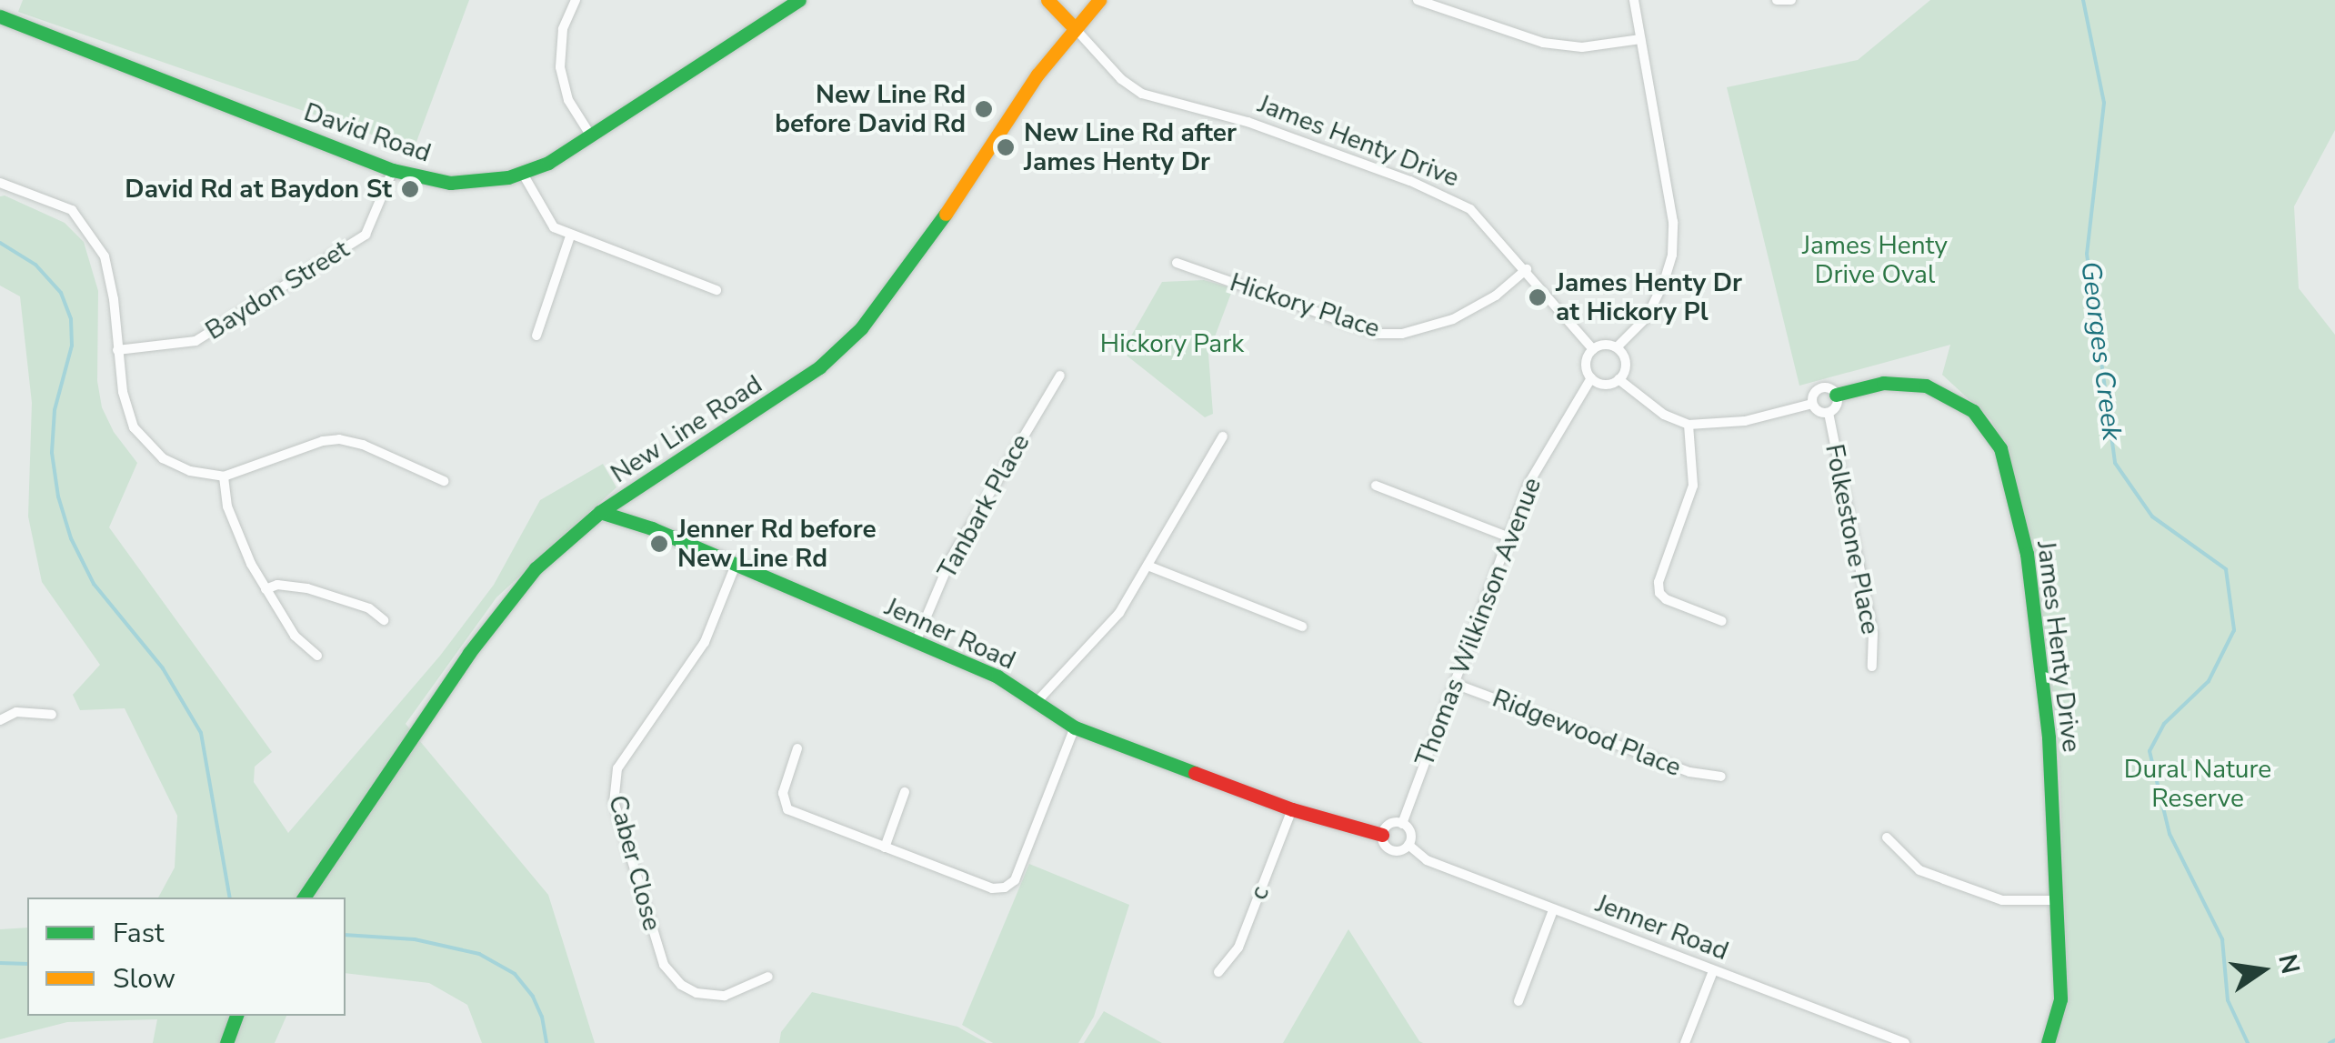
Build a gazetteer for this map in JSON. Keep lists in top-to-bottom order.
{
  "streets": {
    "street": [
      "David Road",
      "James Henty Drive",
      "Baydon Street",
      "Hickory Place",
      "New Line Road",
      "Tanbark Place",
      "Folkestone Place",
      "Thomas Wilkinson Avenue",
      "Jenner Road",
      "Ridgewood Place",
      "Caber Close",
      "c"
    ]
  },
  "crossings": [
    ["David Road", "Baydon Street"],
    ["James Henty Drive", "Hickory Place"],
    ["James Henty Drive", "New Line Road"],
    ["James Henty Drive", "Folkestone Place"],
    ["James Henty Drive", "Thomas Wilkinson Avenue"],
    ["New Line Road", "Jenner Road"],
    ["Tanbark Place", "Jenner Road"],
    ["Thomas Wilkinson Avenue", "Jenner Road"],
    ["Thomas Wilkinson Avenue", "Ridgewood Place"],
    ["Jenner Road", "Caber Close"],
    ["Jenner Road", "c"]
  ],
  "water": ["Georges Creek"],
  "parks": ["James Henty Drive Oval", "Hickory Park", "Dural Nature Reserve"],
  "places": [
    "New Line Rd before David Rd",
    "New Line Rd after James Henty Dr",
    "David Rd at Baydon St",
    "James Henty Dr at Hickory Pl",
    "Jenner Rd before New Line Rd"
  ],
  "legend": ["Fast", "Slow"],
  "north": "right"
}
